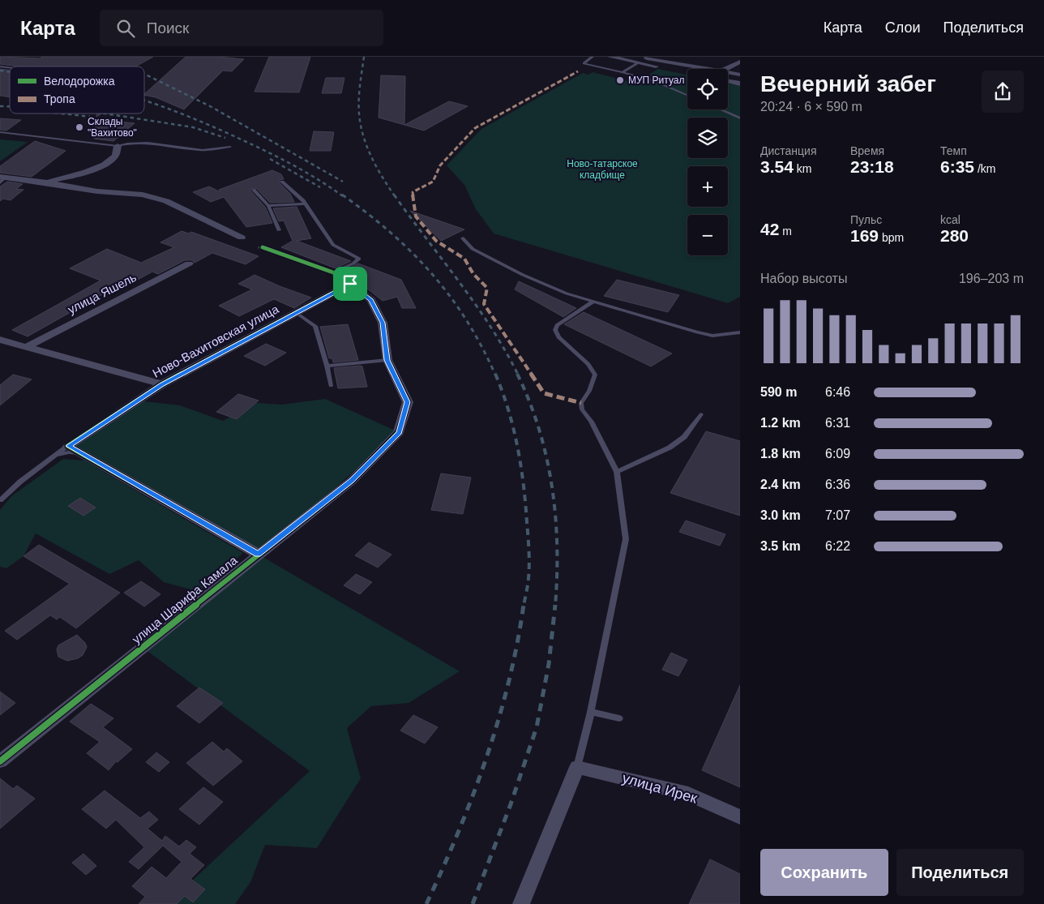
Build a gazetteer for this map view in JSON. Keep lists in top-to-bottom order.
{
  "streets": {
    "street": [
      "улица Яшель",
      "Ново-Вахитовская улица",
      "улица Шарифа Камала",
      "улица Ирек"
    ]
  },
  "crossings": [
    ["Ново-Вахитовская улица", "улица Шарифа Камала"]
  ],
  "parks": ["Ново-татарское кладбище"],
  "places": ["МУП Ритуал", "Склады \"Вахитово\""],
  "legend": ["Велодорожка", "Тропа"],
  "page": {
    "header": "Карта",
    "search": "Поиск",
    "nav": ["Карта", "Слои", "Поделиться"],
    "heading": ["Вечерний забег", "20:24 · 6 × 590 m"],
    "map_buttons": ["+", "−"],
    "stats": [
      ["Дистанция", "3.54 km"],
      ["Время", "23:18"],
      ["Темп", "6:35 /km"],
      ["42 m"],
      ["Пульс", "169 bpm"],
      ["kcal", "280"]
    ],
    "chart": ["Набор высоты", "196–203 m"],
    "list": [
      {
        "name": "590 m",
        "note": "6:46"
      },
      {
        "name": "1.2 km",
        "note": "6:31"
      },
      {
        "name": "1.8 km",
        "note": "6:09"
      },
      {
        "name": "2.4 km",
        "note": "6:36"
      },
      {
        "name": "3.0 km",
        "note": "7:07"
      },
      {
        "name": "3.5 km",
        "note": "6:22"
      }
    ],
    "buttons": ["Сохранить", "Поделиться"]
  }
}
